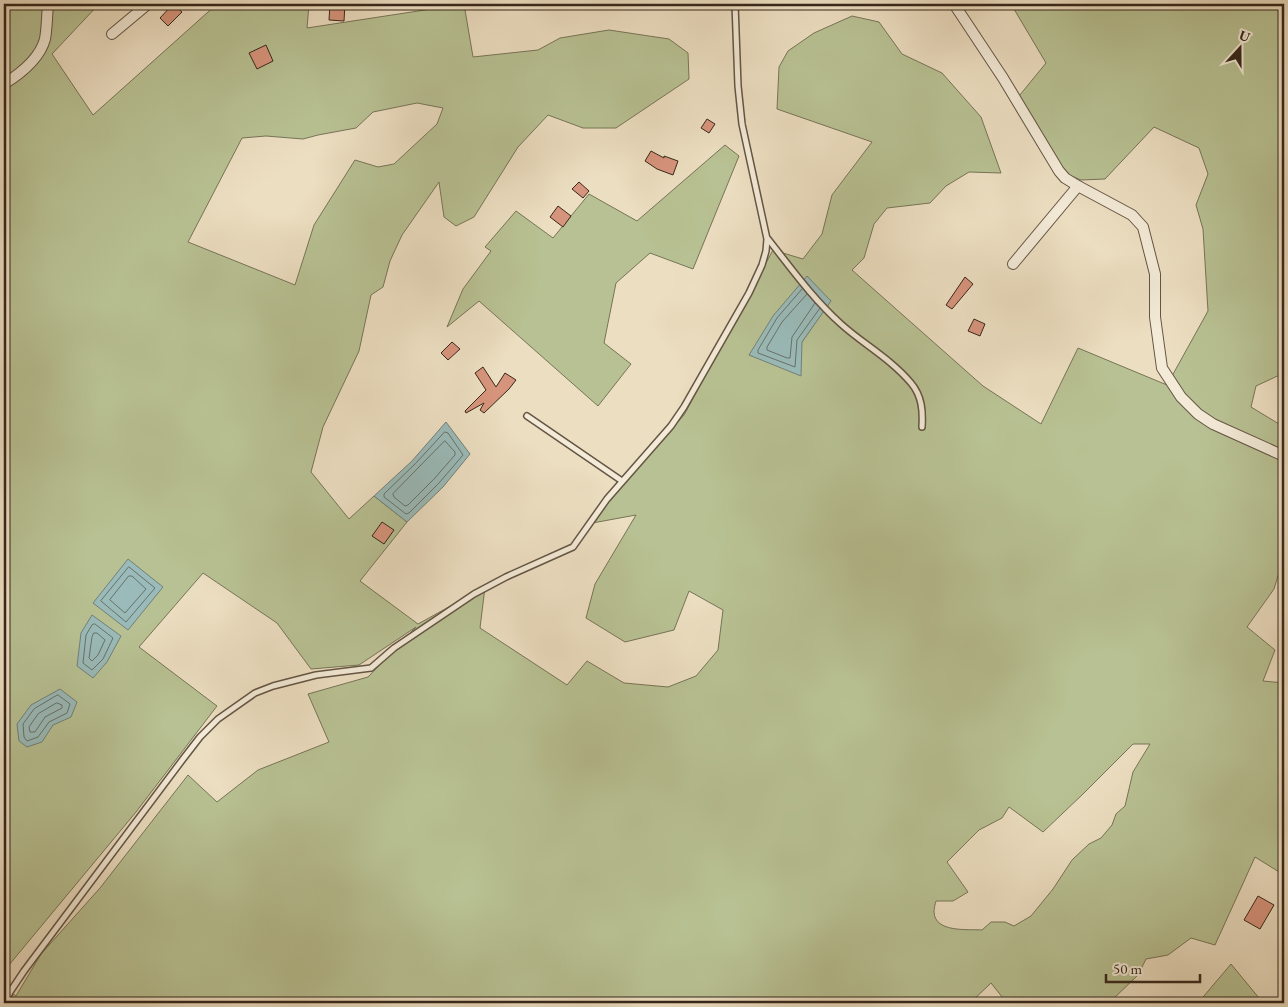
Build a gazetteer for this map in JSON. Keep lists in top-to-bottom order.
{
  "scale_bar": "50 m",
  "north": "top"
}
